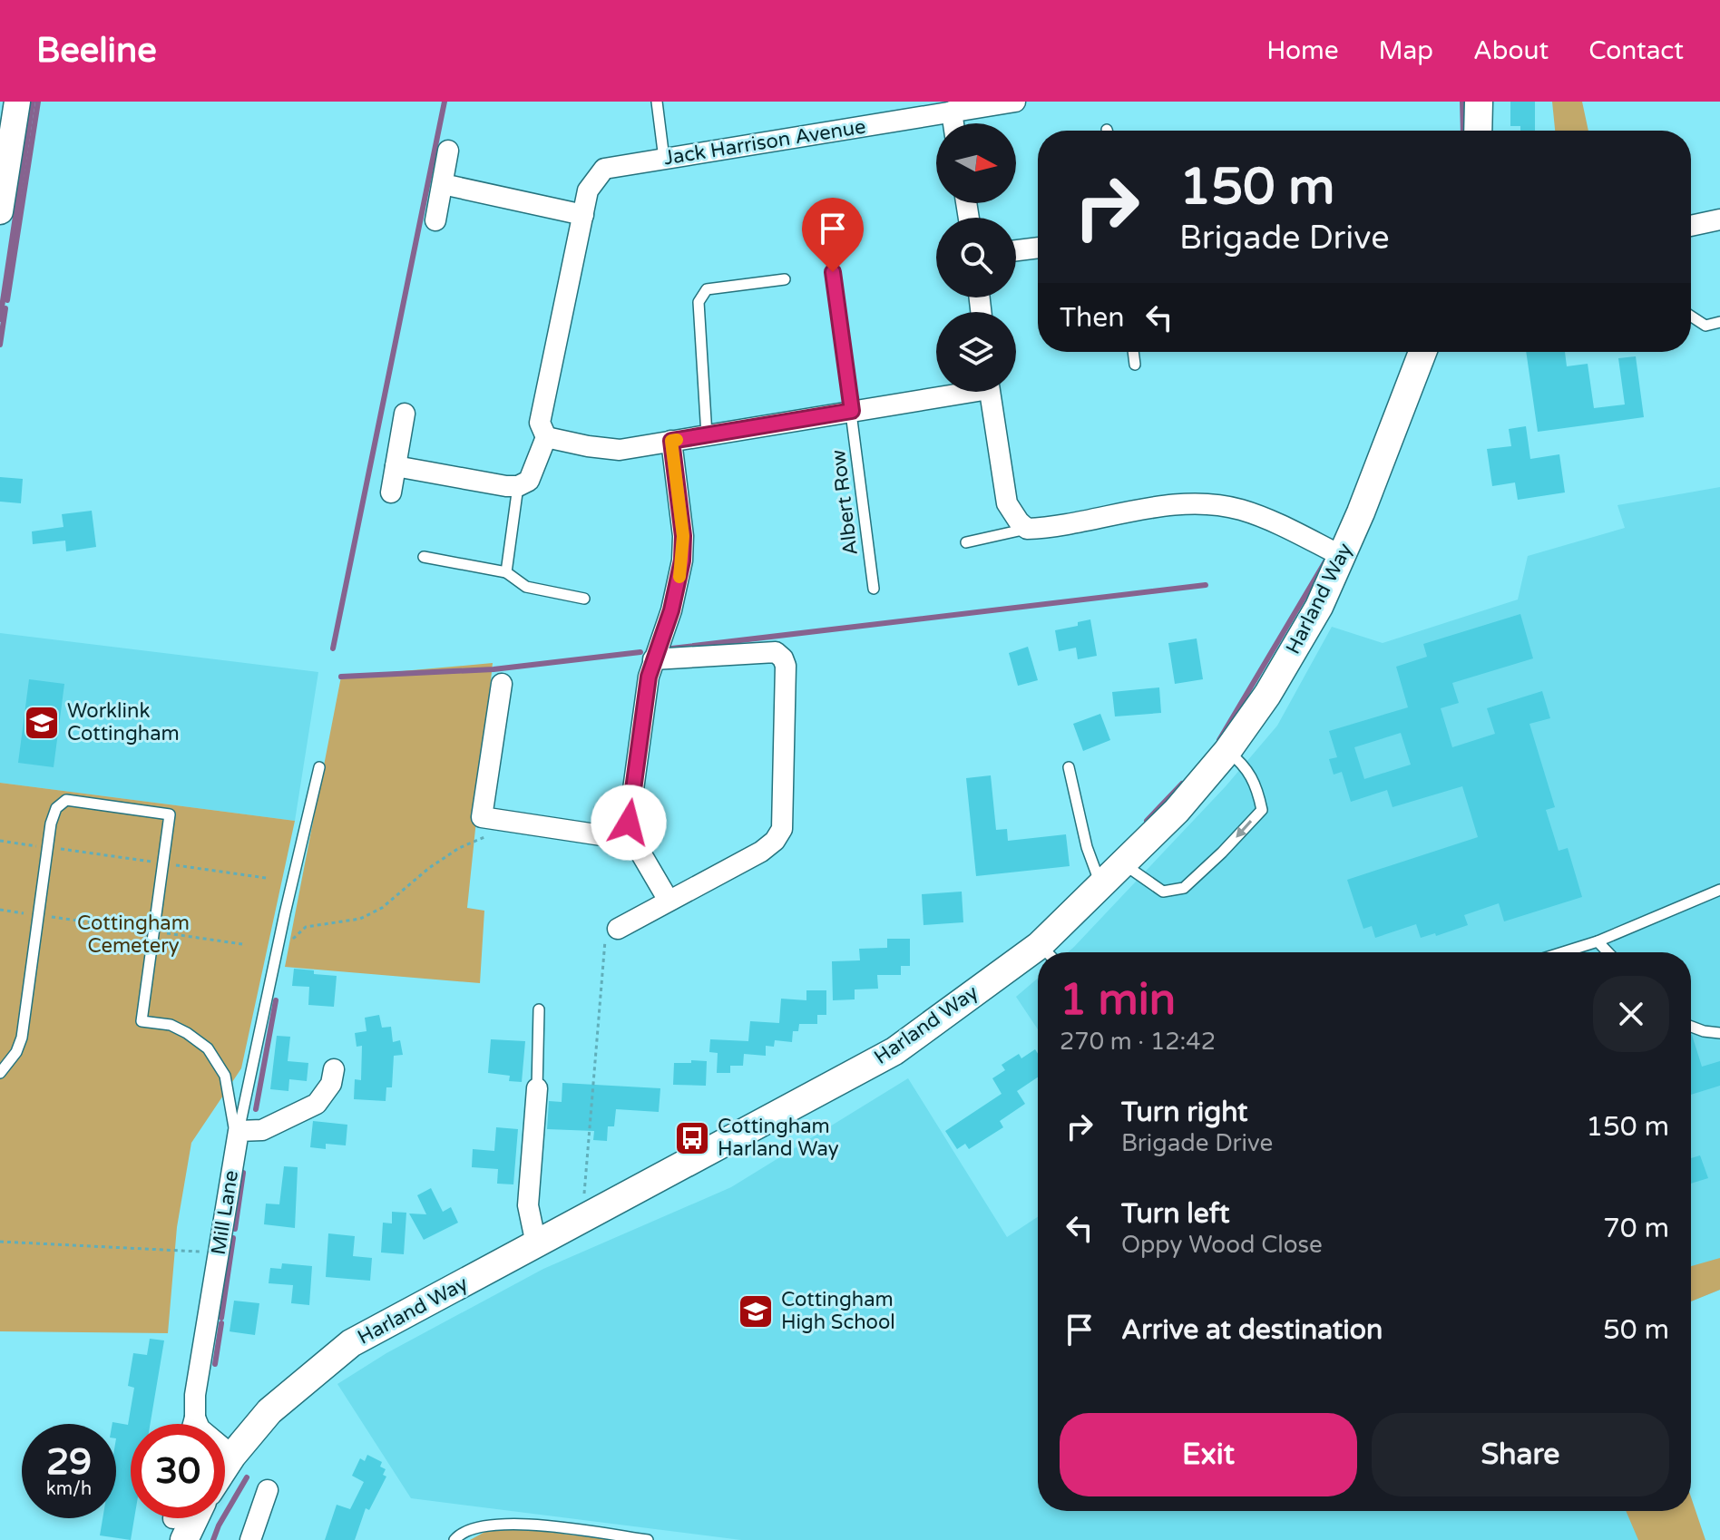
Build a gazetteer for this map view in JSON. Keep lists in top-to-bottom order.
{
  "streets": {
    "main road": ["Harland Way"],
    "street": ["Jack Harrison Avenue", "Mill Lane"],
    "lane": ["Albert Row"]
  },
  "parks": ["Cottingham Cemetery"],
  "places": {
    "school or university": ["Worklink Cottingham", "Cottingham High School"],
    "bus stop": ["Cottingham Harland Way"]
  },
  "north": "right",
  "page": {
    "header": "Beeline",
    "nav": [
      "Home",
      "Map",
      "About",
      "Contact"
    ],
    "turn": ["150 m", "Brigade Drive"],
    "then": "Then",
    "heading": ["1 min", "270 m · 12:42"],
    "list": [
      {
        "name": "Turn right",
        "note": "Brigade Drive",
        "value": "150 m"
      },
      {
        "name": "Turn left",
        "note": "Oppy Wood Close",
        "value": "70 m"
      },
      {
        "name": "Arrive at destination",
        "value": "50 m"
      }
    ],
    "buttons": ["Exit", "Share"],
    "speed": "29 km/h",
    "limit": "30"
  }
}
